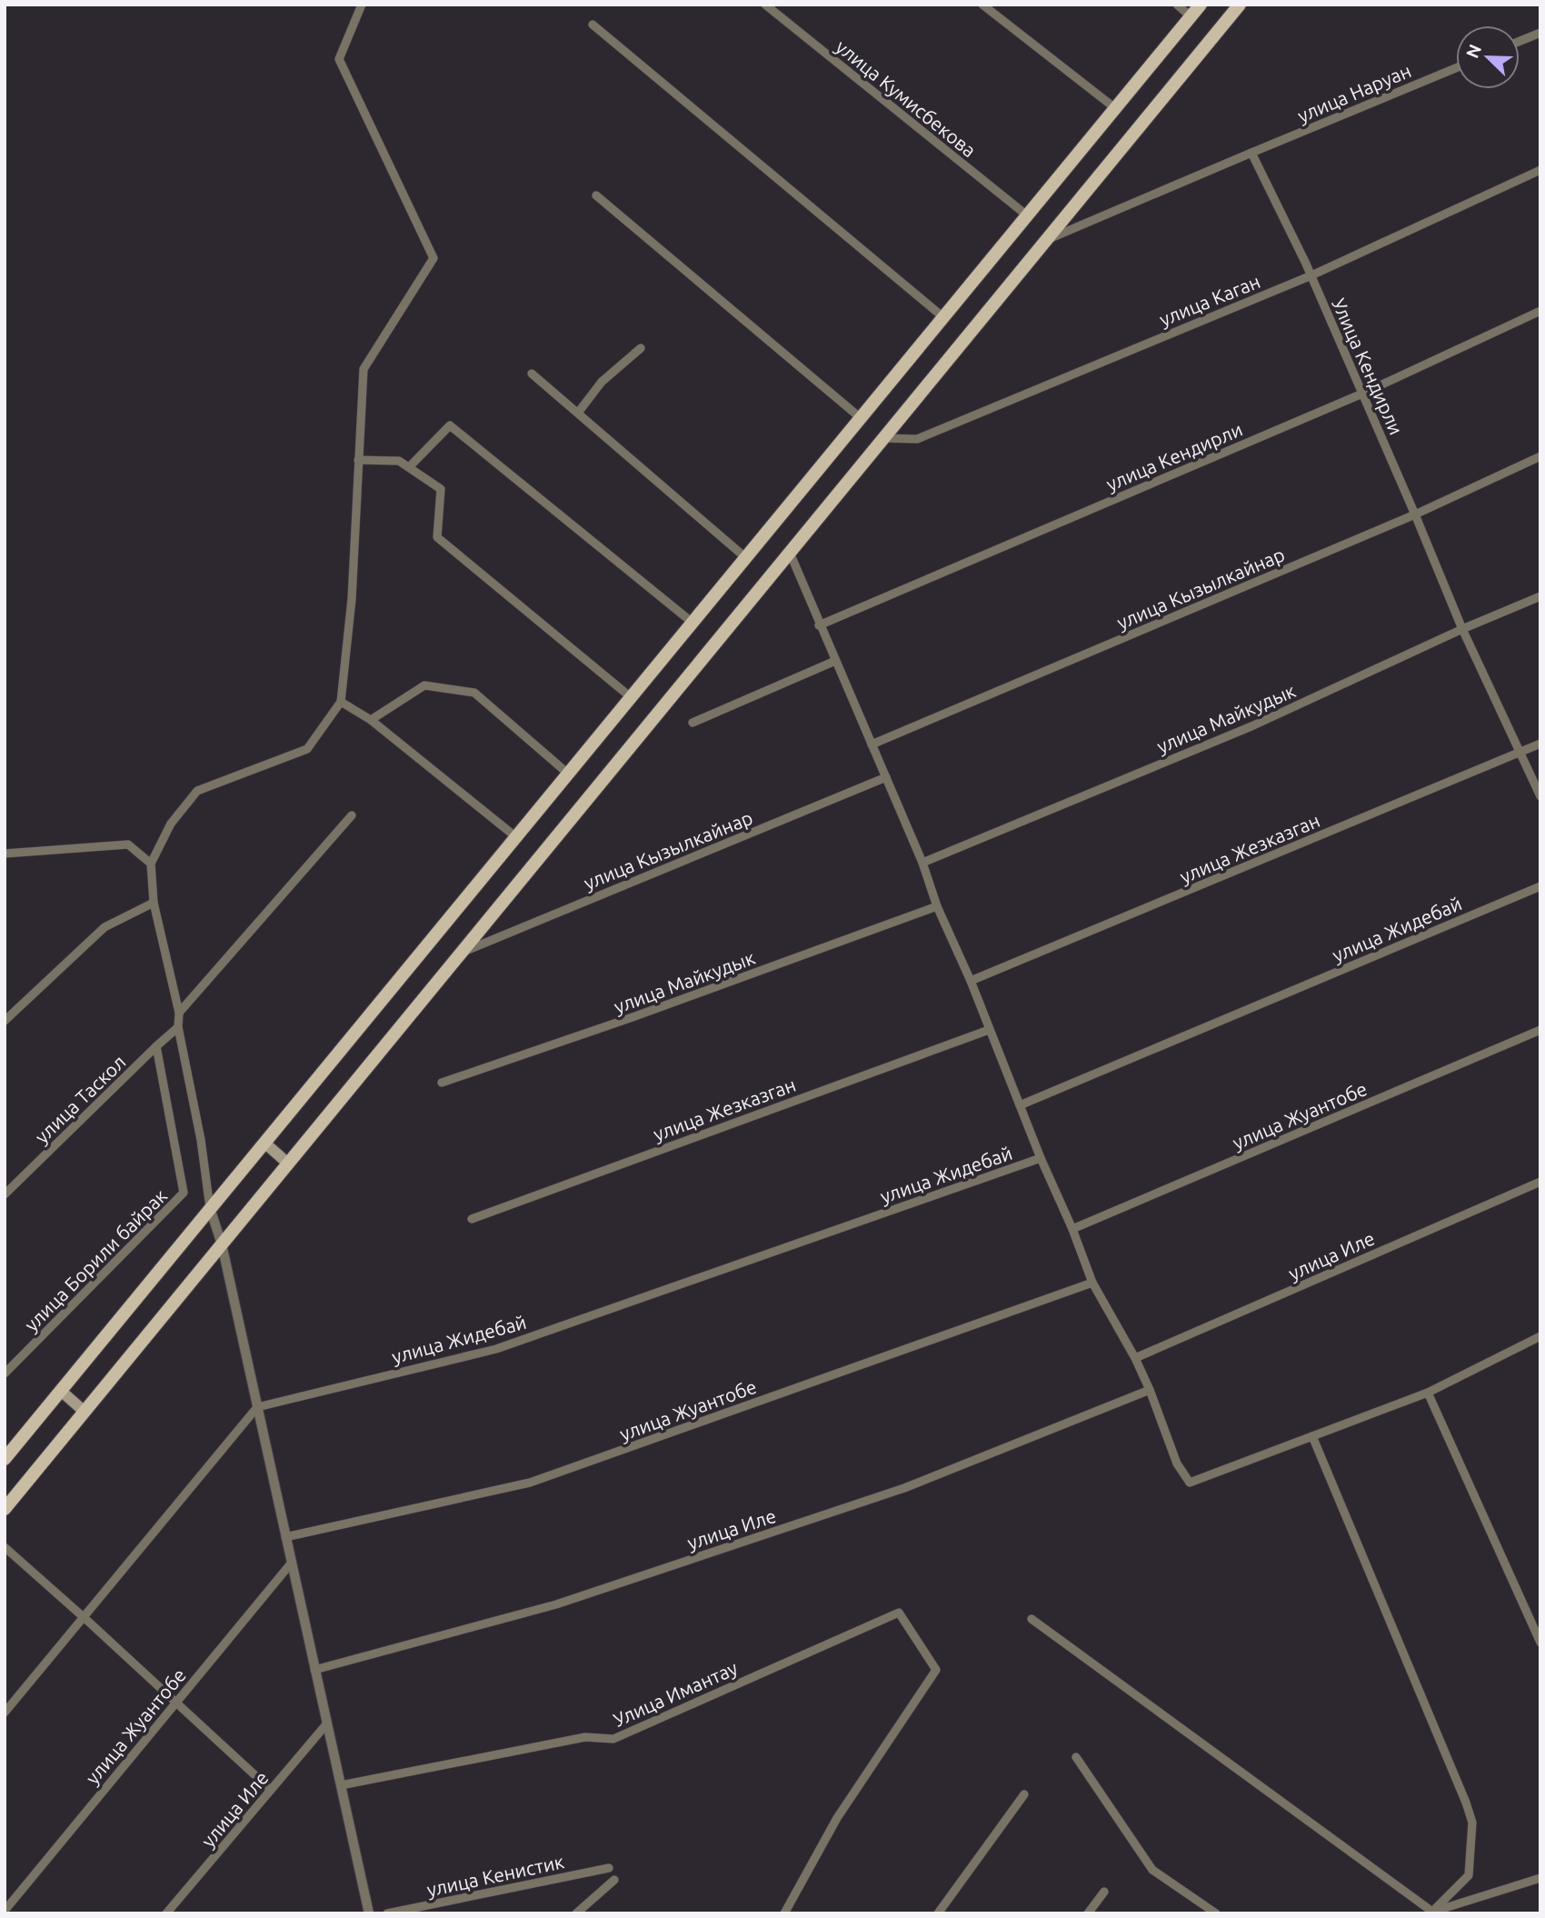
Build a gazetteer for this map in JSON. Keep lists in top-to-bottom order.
{
  "streets": {
    "street": [
      "улица Наруан",
      "улица Кумисбекова",
      "улица Каган",
      "Улица Кендирли",
      "улица Кендирли",
      "улица Кызылкайнар",
      "улица Майкудык",
      "улица Жезказган",
      "улица Жидебай",
      "улица Таскол",
      "улица Жуантобе",
      "улица Иле",
      "улица Борили байрак",
      "Улица Имантау",
      "улица Кенистик"
    ]
  },
  "crossings": [
    ["улица Наруан", "Улица Кендирли"],
    ["улица Каган", "Улица Кендирли"],
    ["Улица Кендирли", "улица Кендирли"],
    ["Улица Кендирли", "улица Кызылкайнар"],
    ["Улица Кендирли", "улица Майкудык"],
    ["Улица Кендирли", "улица Жезказган"],
    ["улица Таскол", "улица Борили байрак"]
  ],
  "north": "top left"
}
